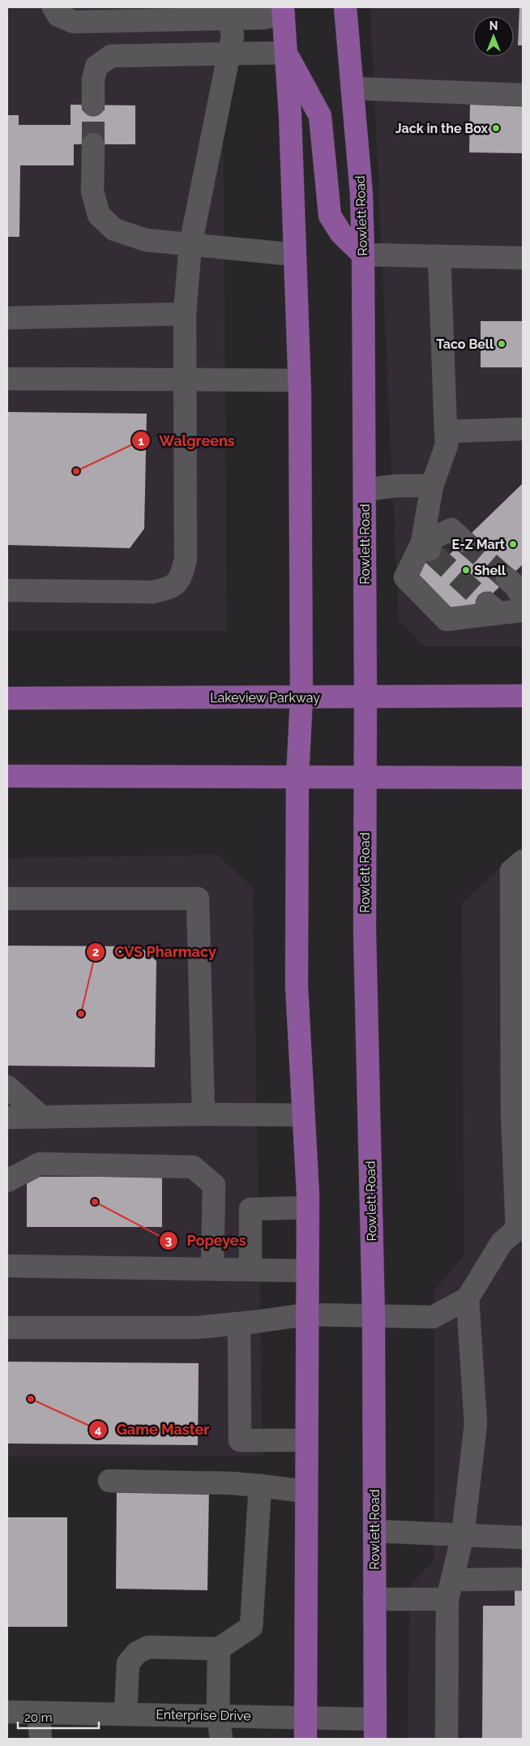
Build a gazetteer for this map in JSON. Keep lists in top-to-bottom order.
{
  "streets": {
    "main road": ["Rowlett Road", "Lakeview Parkway"],
    "street": ["Enterprise Drive"]
  },
  "crossings": [
    ["Rowlett Road", "Lakeview Parkway"],
    ["Rowlett Road", "Enterprise Drive"]
  ],
  "places": [
    "Jack in the Box",
    "Taco Bell",
    "Walgreens",
    "E-Z Mart",
    "Shell",
    "CVS Pharmacy",
    "Popeyes",
    "Game Master"
  ],
  "scale_bar": "20 m",
  "north": "top"
}
